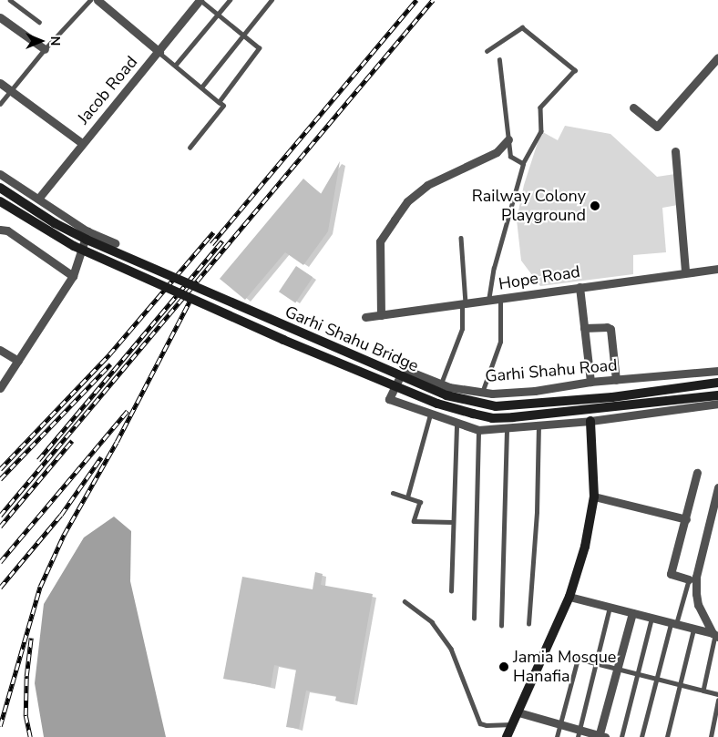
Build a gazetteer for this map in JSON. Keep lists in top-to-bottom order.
{
  "streets": {
    "main road": ["Garhi Shahu Bridge"],
    "street": ["Jacob Road", "Hope Road", "Garhi Shahu Road"]
  },
  "places": ["Railway Colony Playground", "Jamia Mosque Hanafia"],
  "north": "right"
}
